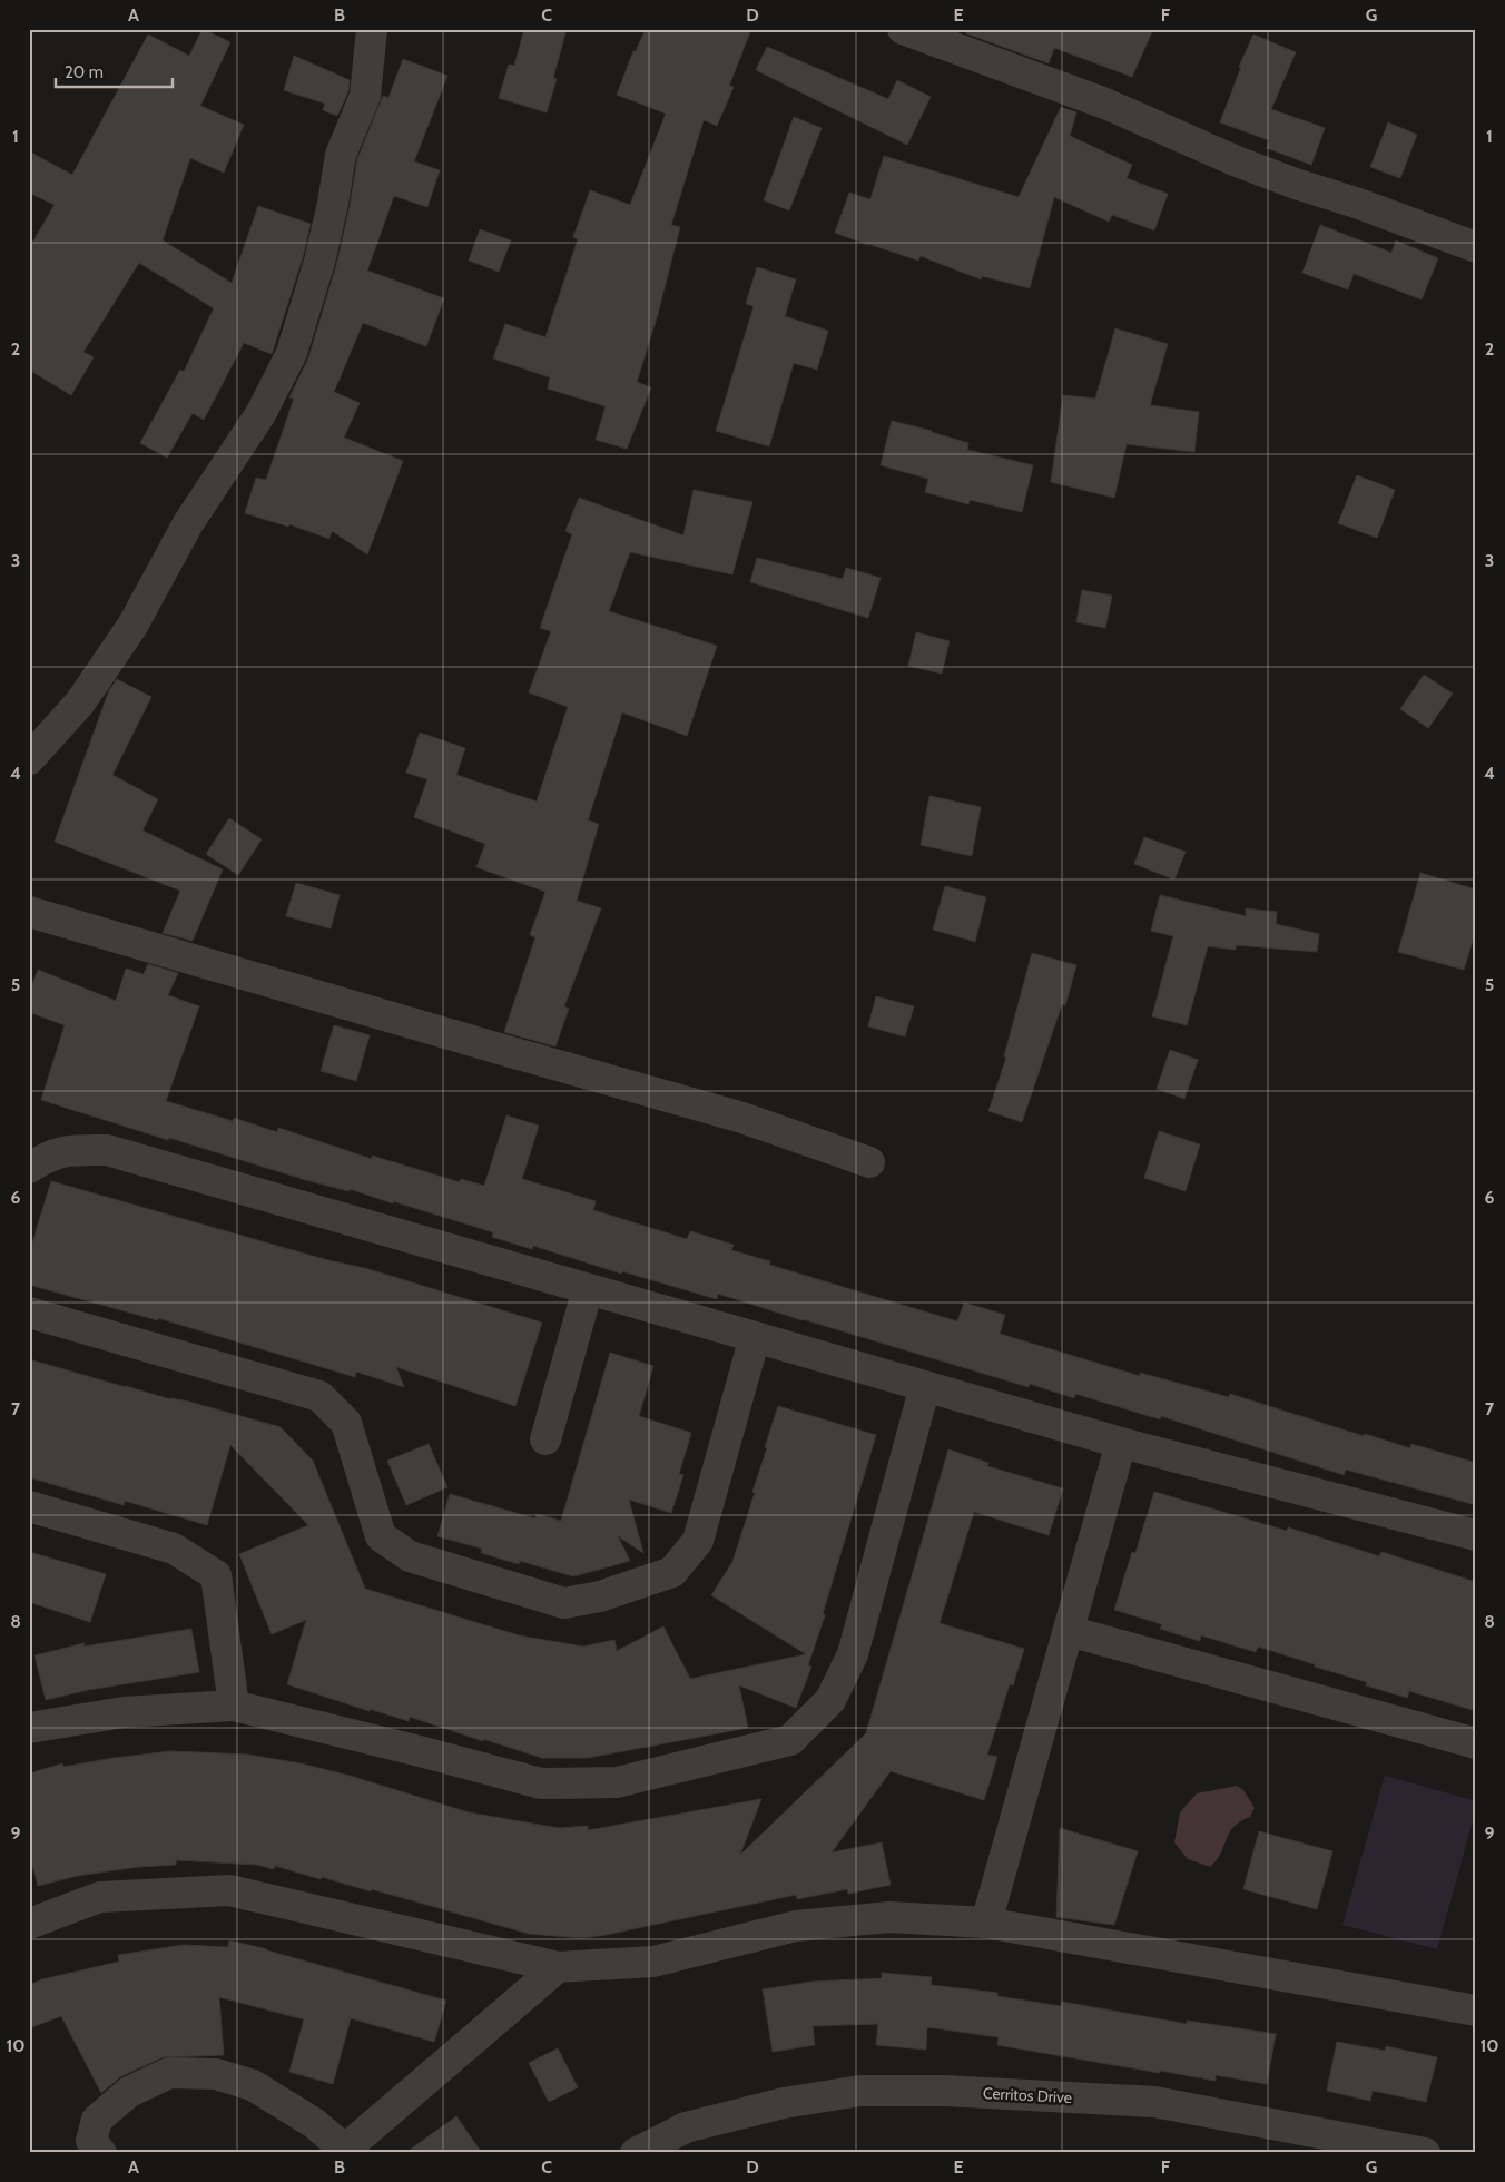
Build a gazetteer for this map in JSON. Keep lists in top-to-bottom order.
{
  "streets": {
    "street": ["Cerritos Drive"]
  },
  "scale_bar": "20 m",
  "grid": {
    "columns": [
      "A",
      "B",
      "C",
      "D",
      "E",
      "F",
      "G"
    ],
    "rows": [
      "1",
      "2",
      "3",
      "4",
      "5",
      "6",
      "7",
      "8",
      "9",
      "10"
    ]
  }
}
